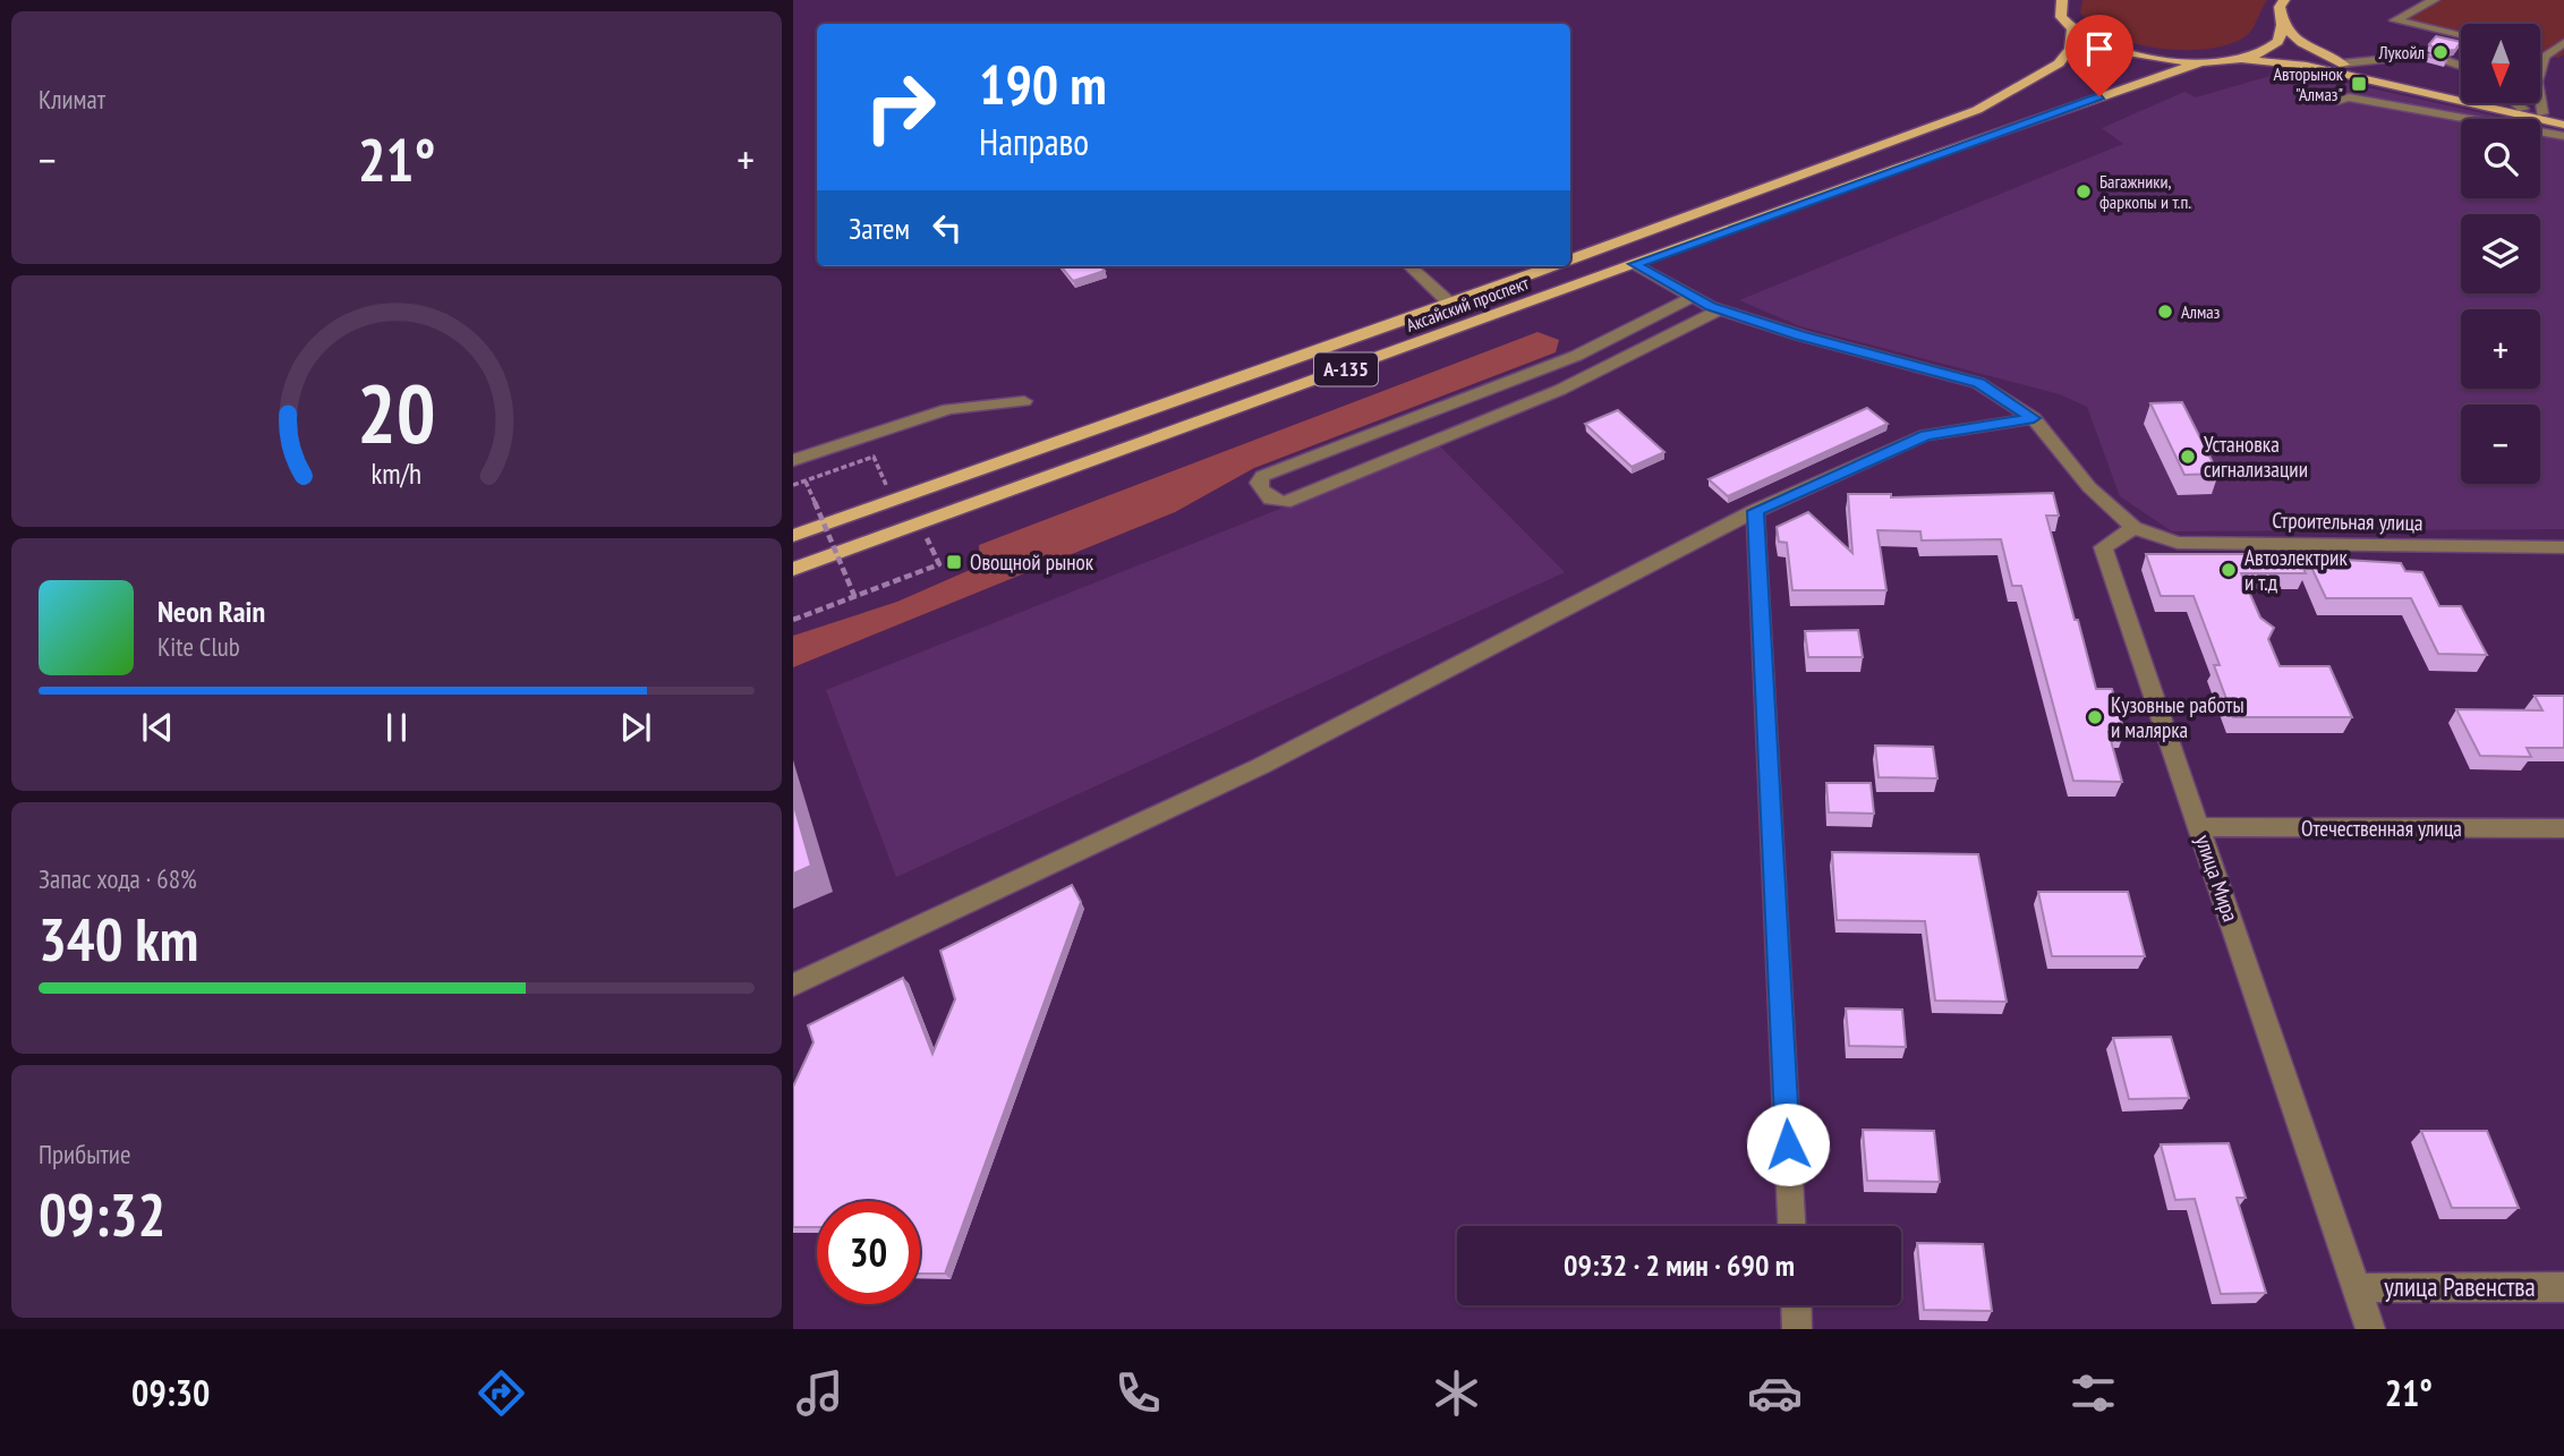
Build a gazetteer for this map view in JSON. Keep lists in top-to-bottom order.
{
  "streets": {
    "main road": ["Аксайский проспект", "А-135"],
    "street": [
      "Строительная улица",
      "Отечественная улица",
      "улица Мира",
      "улица Равенства"
    ]
  },
  "crossings": [
    ["Строительная улица", "улица Мира"],
    ["Отечественная улица", "улица Мира"],
    ["улица Мира", "улица Равенства"]
  ],
  "places": {
    "other": [
      "Лукойл",
      "Багажники, фаркопы и т.п.",
      "Алмаз",
      "Установка сигнализации",
      "Автоэлектрик и т.д",
      "Кузовные работы и малярка"
    ],
    "transit": ["Авторынок \"Алмаз\"", "Овощной рынок"]
  },
  "north": "bottom",
  "page": {
    "tile": [
      "Климат",
      ["Запас хода · 68%", "340 km"],
      ["Прибытие", "09:32"]
    ],
    "map_buttons": ["+", "−"],
    "turn": ["190 m", "Направо"],
    "heat": ["−", "21°", "+"],
    "then": "Затем",
    "song": ["Neon Rain", "Kite Club"],
    "limit": "30",
    "trip": "09:32 · 2 мин · 690 m",
    "tabs": ["09:30", "21°"],
    "gauge": ["20", "km/h"]
  }
}
